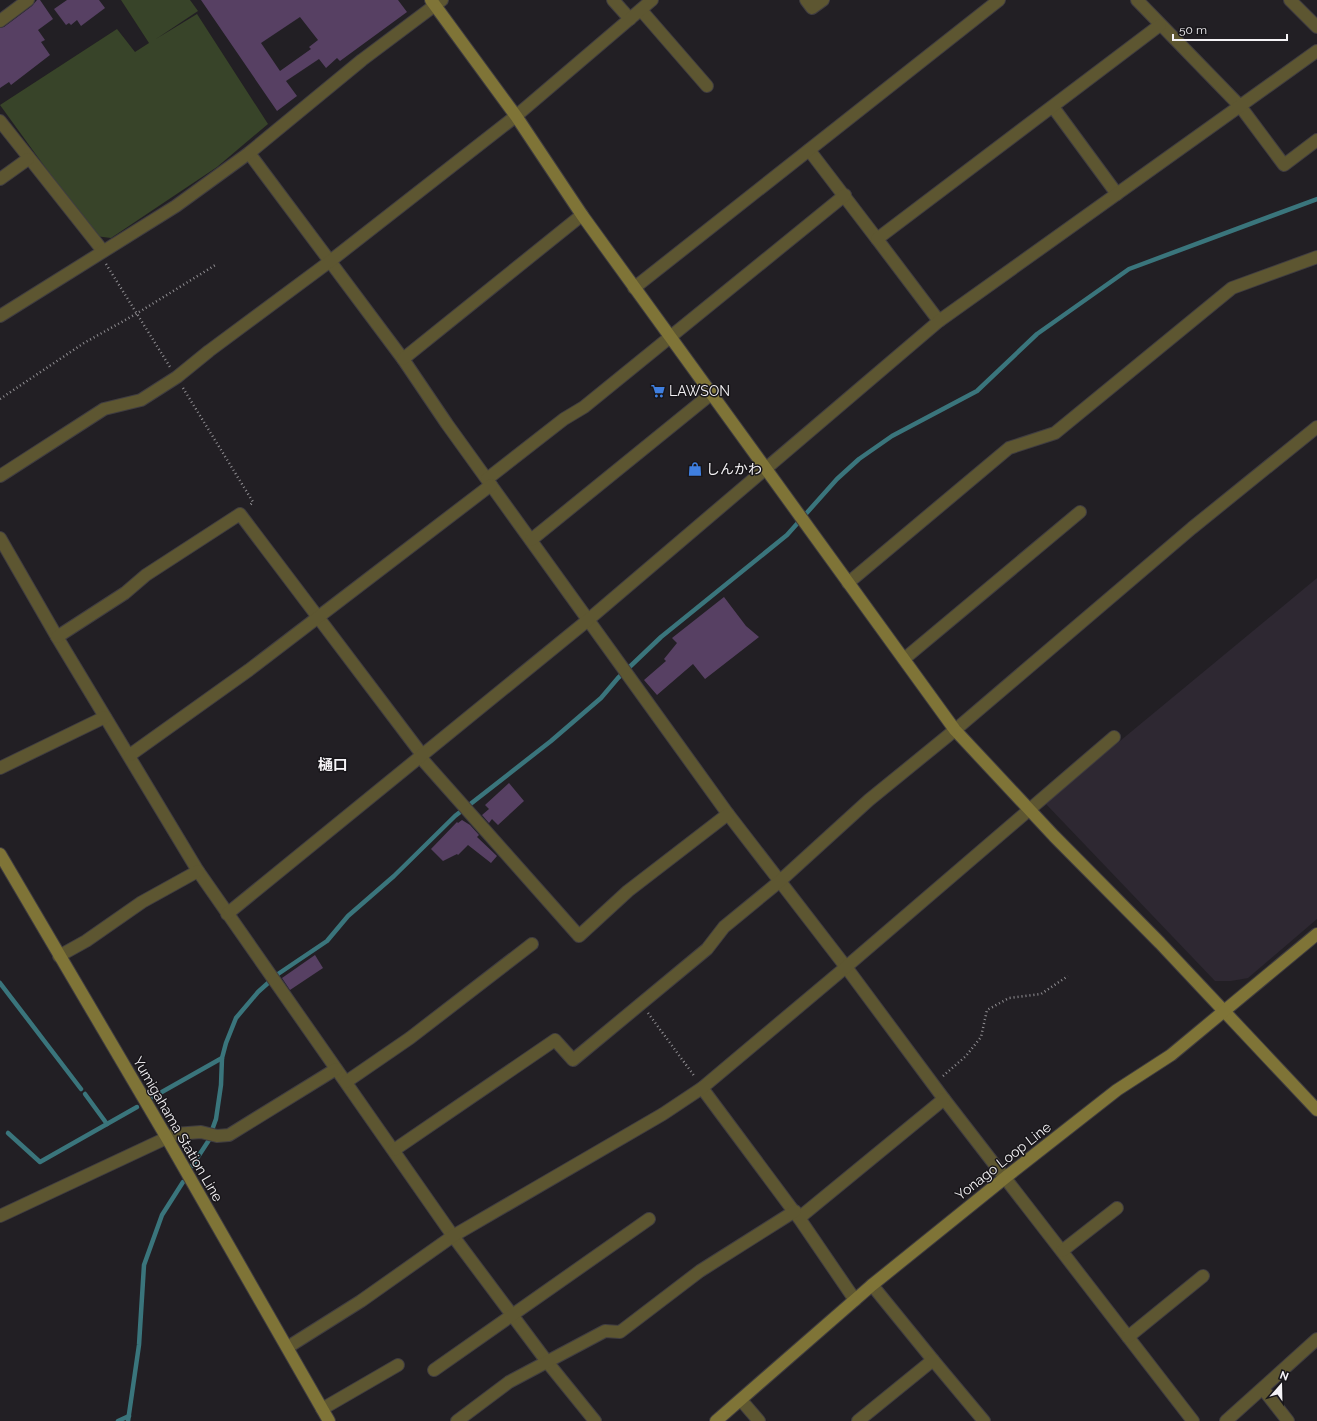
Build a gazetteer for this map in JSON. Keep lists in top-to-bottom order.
{
  "streets": {
    "main road": ["Yumigahama Station Line", "Yonago Loop Line"]
  },
  "districts": ["樋口"],
  "places": {
    "supermarket": ["LAWSON"],
    "shop": ["しんかわ"]
  },
  "scale_bar": "50 m",
  "north": "top"
}
